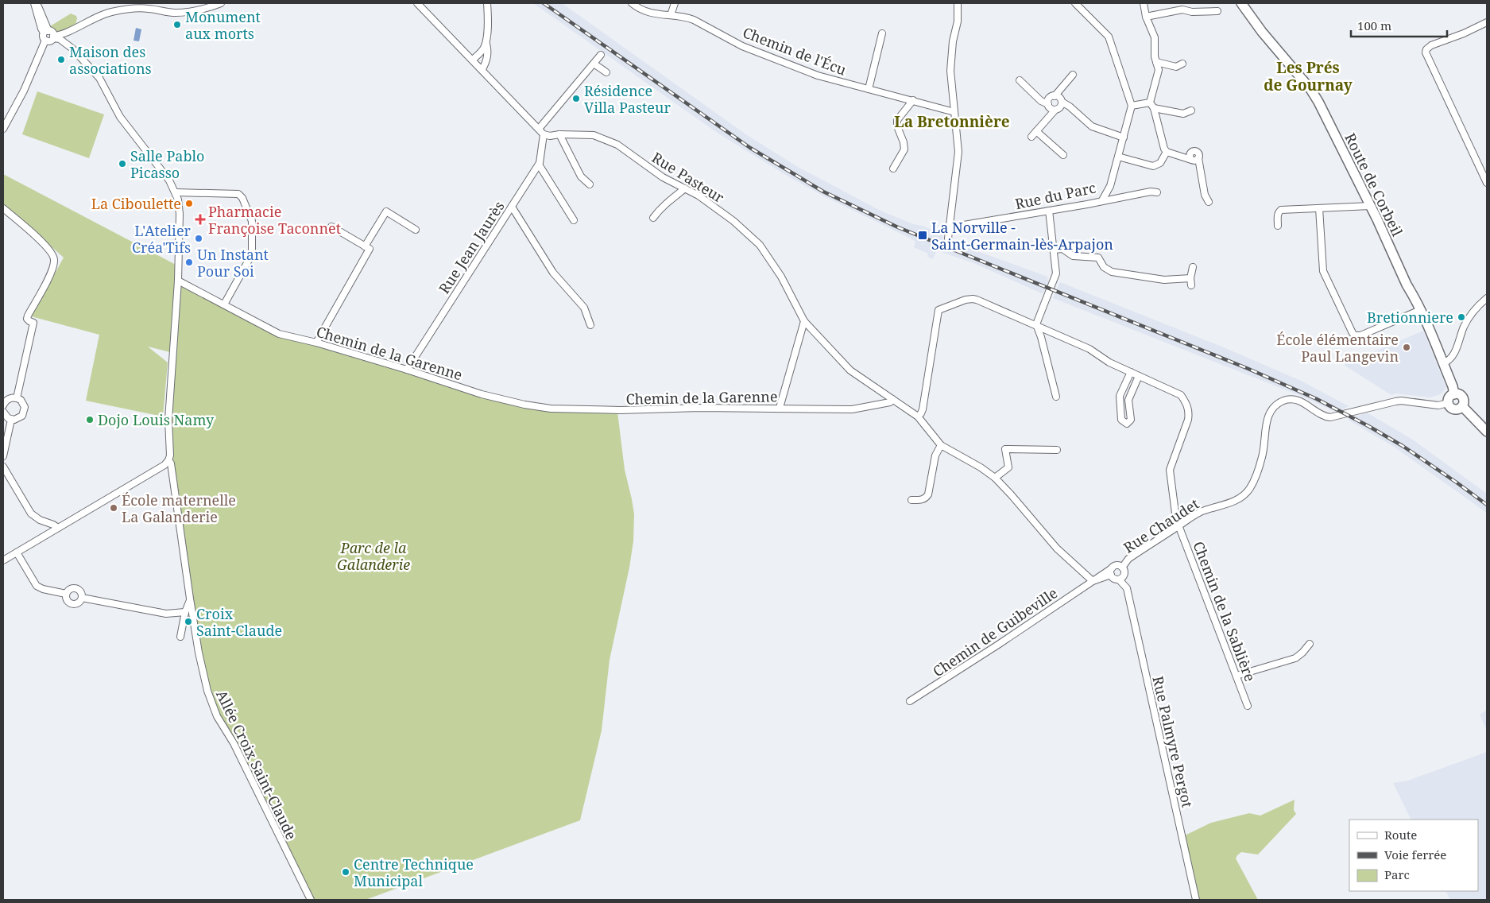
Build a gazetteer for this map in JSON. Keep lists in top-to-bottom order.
{
  "streets": {
    "main road": ["Route de Corbeil"],
    "street": [
      "Chemin de l'Écu",
      "Rue Pasteur",
      "Rue du Parc",
      "Rue Jean Jaurès",
      "Chemin de la Garenne",
      "Rue Chaudet",
      "Chemin de la Sablière",
      "Chemin de Guibeville",
      "Rue Palmyre Pergot",
      "Allée Croix Saint-Claude"
    ]
  },
  "crossings": [
    ["Rue Pasteur", "Rue Jean Jaurès"],
    ["Rue Pasteur", "Chemin de la Garenne"],
    ["Rue Pasteur", "Chemin de la Sablière"],
    ["Route de Corbeil", "Rue Chaudet"],
    ["Rue Jean Jaurès", "Chemin de la Garenne"],
    ["Chemin de la Garenne", "Allée Croix Saint-Claude"],
    ["Rue Chaudet", "Chemin de la Sablière"],
    ["Rue Chaudet", "Chemin de Guibeville"],
    ["Rue Chaudet", "Rue Palmyre Pergot"]
  ],
  "districts": ["Les Prés de Gournay", "La Bretonnière"],
  "parks": ["Parc de la Galanderie"],
  "places": {
    "other": [
      "Monument aux morts",
      "Maison des associations",
      "Résidence Villa Pasteur",
      "Salle Pablo Picasso",
      "La Ciboulette",
      "L'Atelier Créa'Tifs",
      "Un Instant Pour Soi",
      "Bretionniere",
      "École élémentaire Paul Langevin",
      "Dojo Louis Namy",
      "École maternelle La Galanderie",
      "Croix Saint-Claude",
      "Centre Technique Municipal"
    ],
    "health": ["Pharmacie Françoise Taconnet"],
    "transit": ["La Norville - Saint-Germain-lès-Arpajon"]
  },
  "legend": ["Route", "Voie ferrée", "Parc"],
  "scale_bar": "100 m"
}
